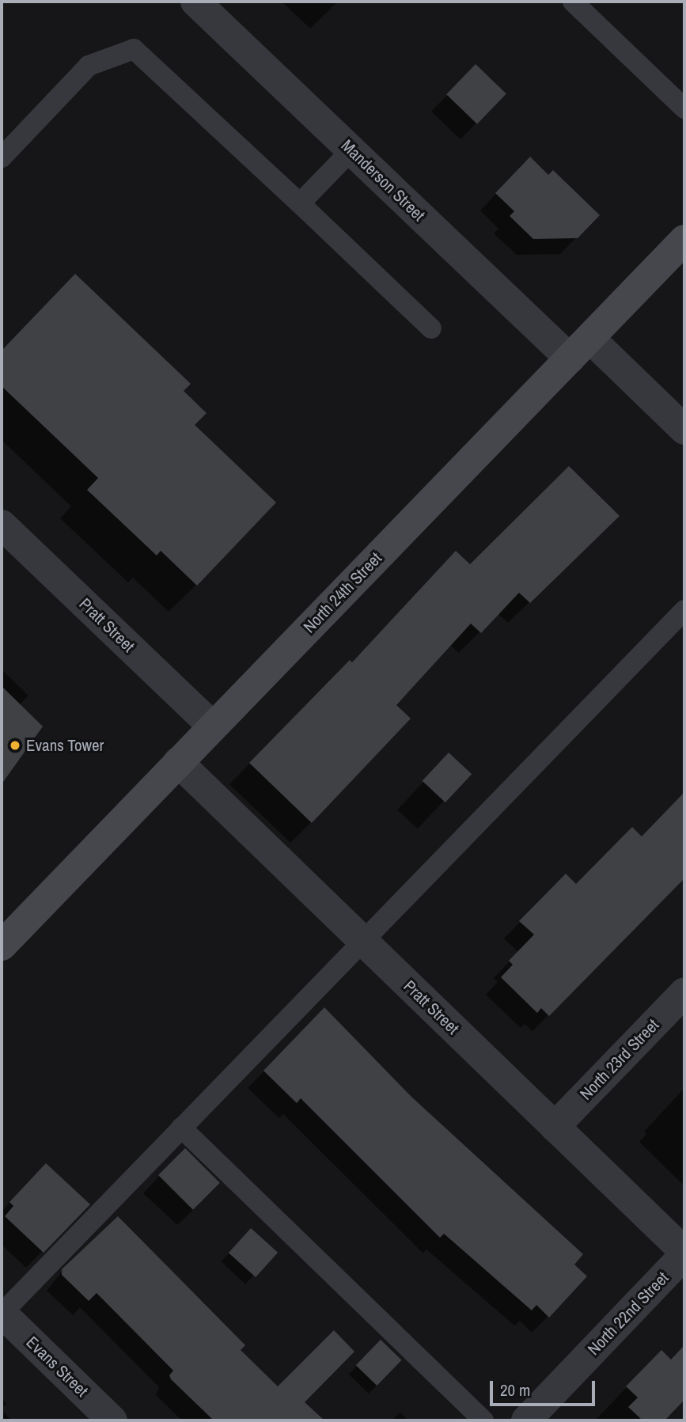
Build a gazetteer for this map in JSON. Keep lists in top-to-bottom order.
{
  "streets": {
    "main road": ["North 24th Street"],
    "street": [
      "Manderson Street",
      "Pratt Street",
      "North 23rd Street",
      "North 22nd Street",
      "Evans Street"
    ]
  },
  "crossings": [
    ["Manderson Street", "North 24th Street"],
    ["North 24th Street", "Pratt Street"],
    ["Pratt Street", "North 23rd Street"],
    ["Pratt Street", "North 22nd Street"]
  ],
  "places": ["Evans Tower"],
  "scale_bar": "20 m"
}
